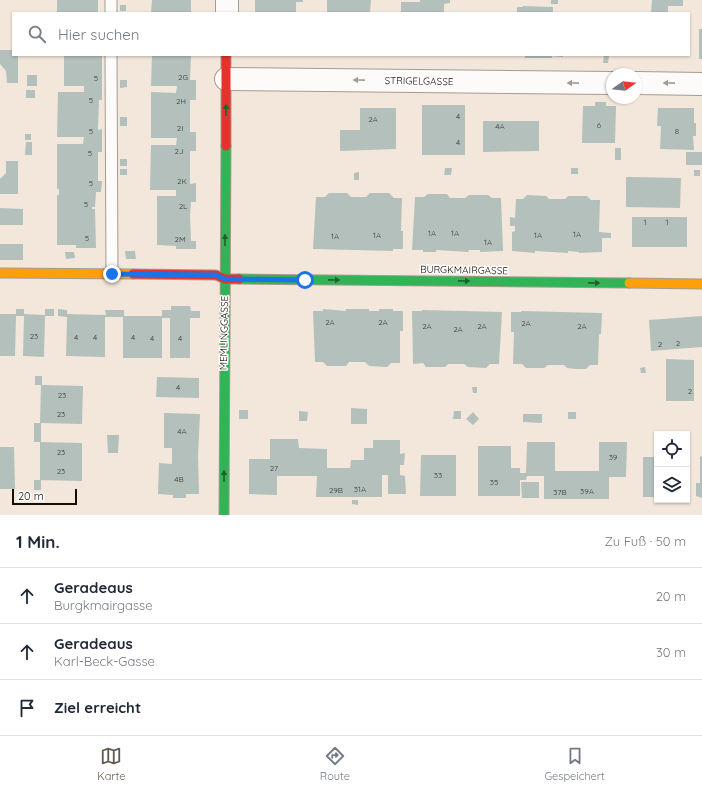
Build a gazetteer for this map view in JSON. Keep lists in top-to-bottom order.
{
  "streets": {
    "street": ["STRIGELGASSE", "BURGKMAIRGASSE", "MEMLINGGASSE"]
  },
  "crossings": [
    ["STRIGELGASSE", "MEMLINGGASSE"],
    ["BURGKMAIRGASSE", "MEMLINGGASSE"]
  ],
  "one_way": ["STRIGELGASSE", "BURGKMAIRGASSE", "MEMLINGGASSE"],
  "house_numbers": [
    "2G",
    "5",
    "5",
    "2H",
    "4",
    "2A",
    "6",
    "4A",
    "2I",
    "5",
    "8",
    "4",
    "2J",
    "5",
    "2K",
    "5",
    "5",
    "2L",
    "1",
    "1",
    "1A",
    "1A",
    "1A",
    "1A",
    "1A",
    "1A",
    "5",
    "2M",
    "1A",
    "2A",
    "2A",
    "2A",
    "2A",
    "2A",
    "2A",
    "2A",
    "23",
    "4",
    "4",
    "4",
    "4",
    "4",
    "2",
    "2",
    "4",
    "2",
    "23",
    "23",
    "4A",
    "23",
    "39",
    "27",
    "23",
    "33",
    "4B",
    "35",
    "31A",
    "29B",
    "39A",
    "37B"
  ],
  "scale_bar": "20 m",
  "north": "right",
  "page": {
    "search": "Hier suchen",
    "scale": "20 m",
    "heading": ["1 Min.", "Zu Fuß · 50 m"],
    "list": [
      ["Geradeaus", "Burgkmairgasse", "20 m"],
      ["Geradeaus", "Karl-Beck-Gasse", "30 m"],
      "Ziel erreicht"
    ],
    "nav": ["Karte", "Route", "Gespeichert"]
  }
}
